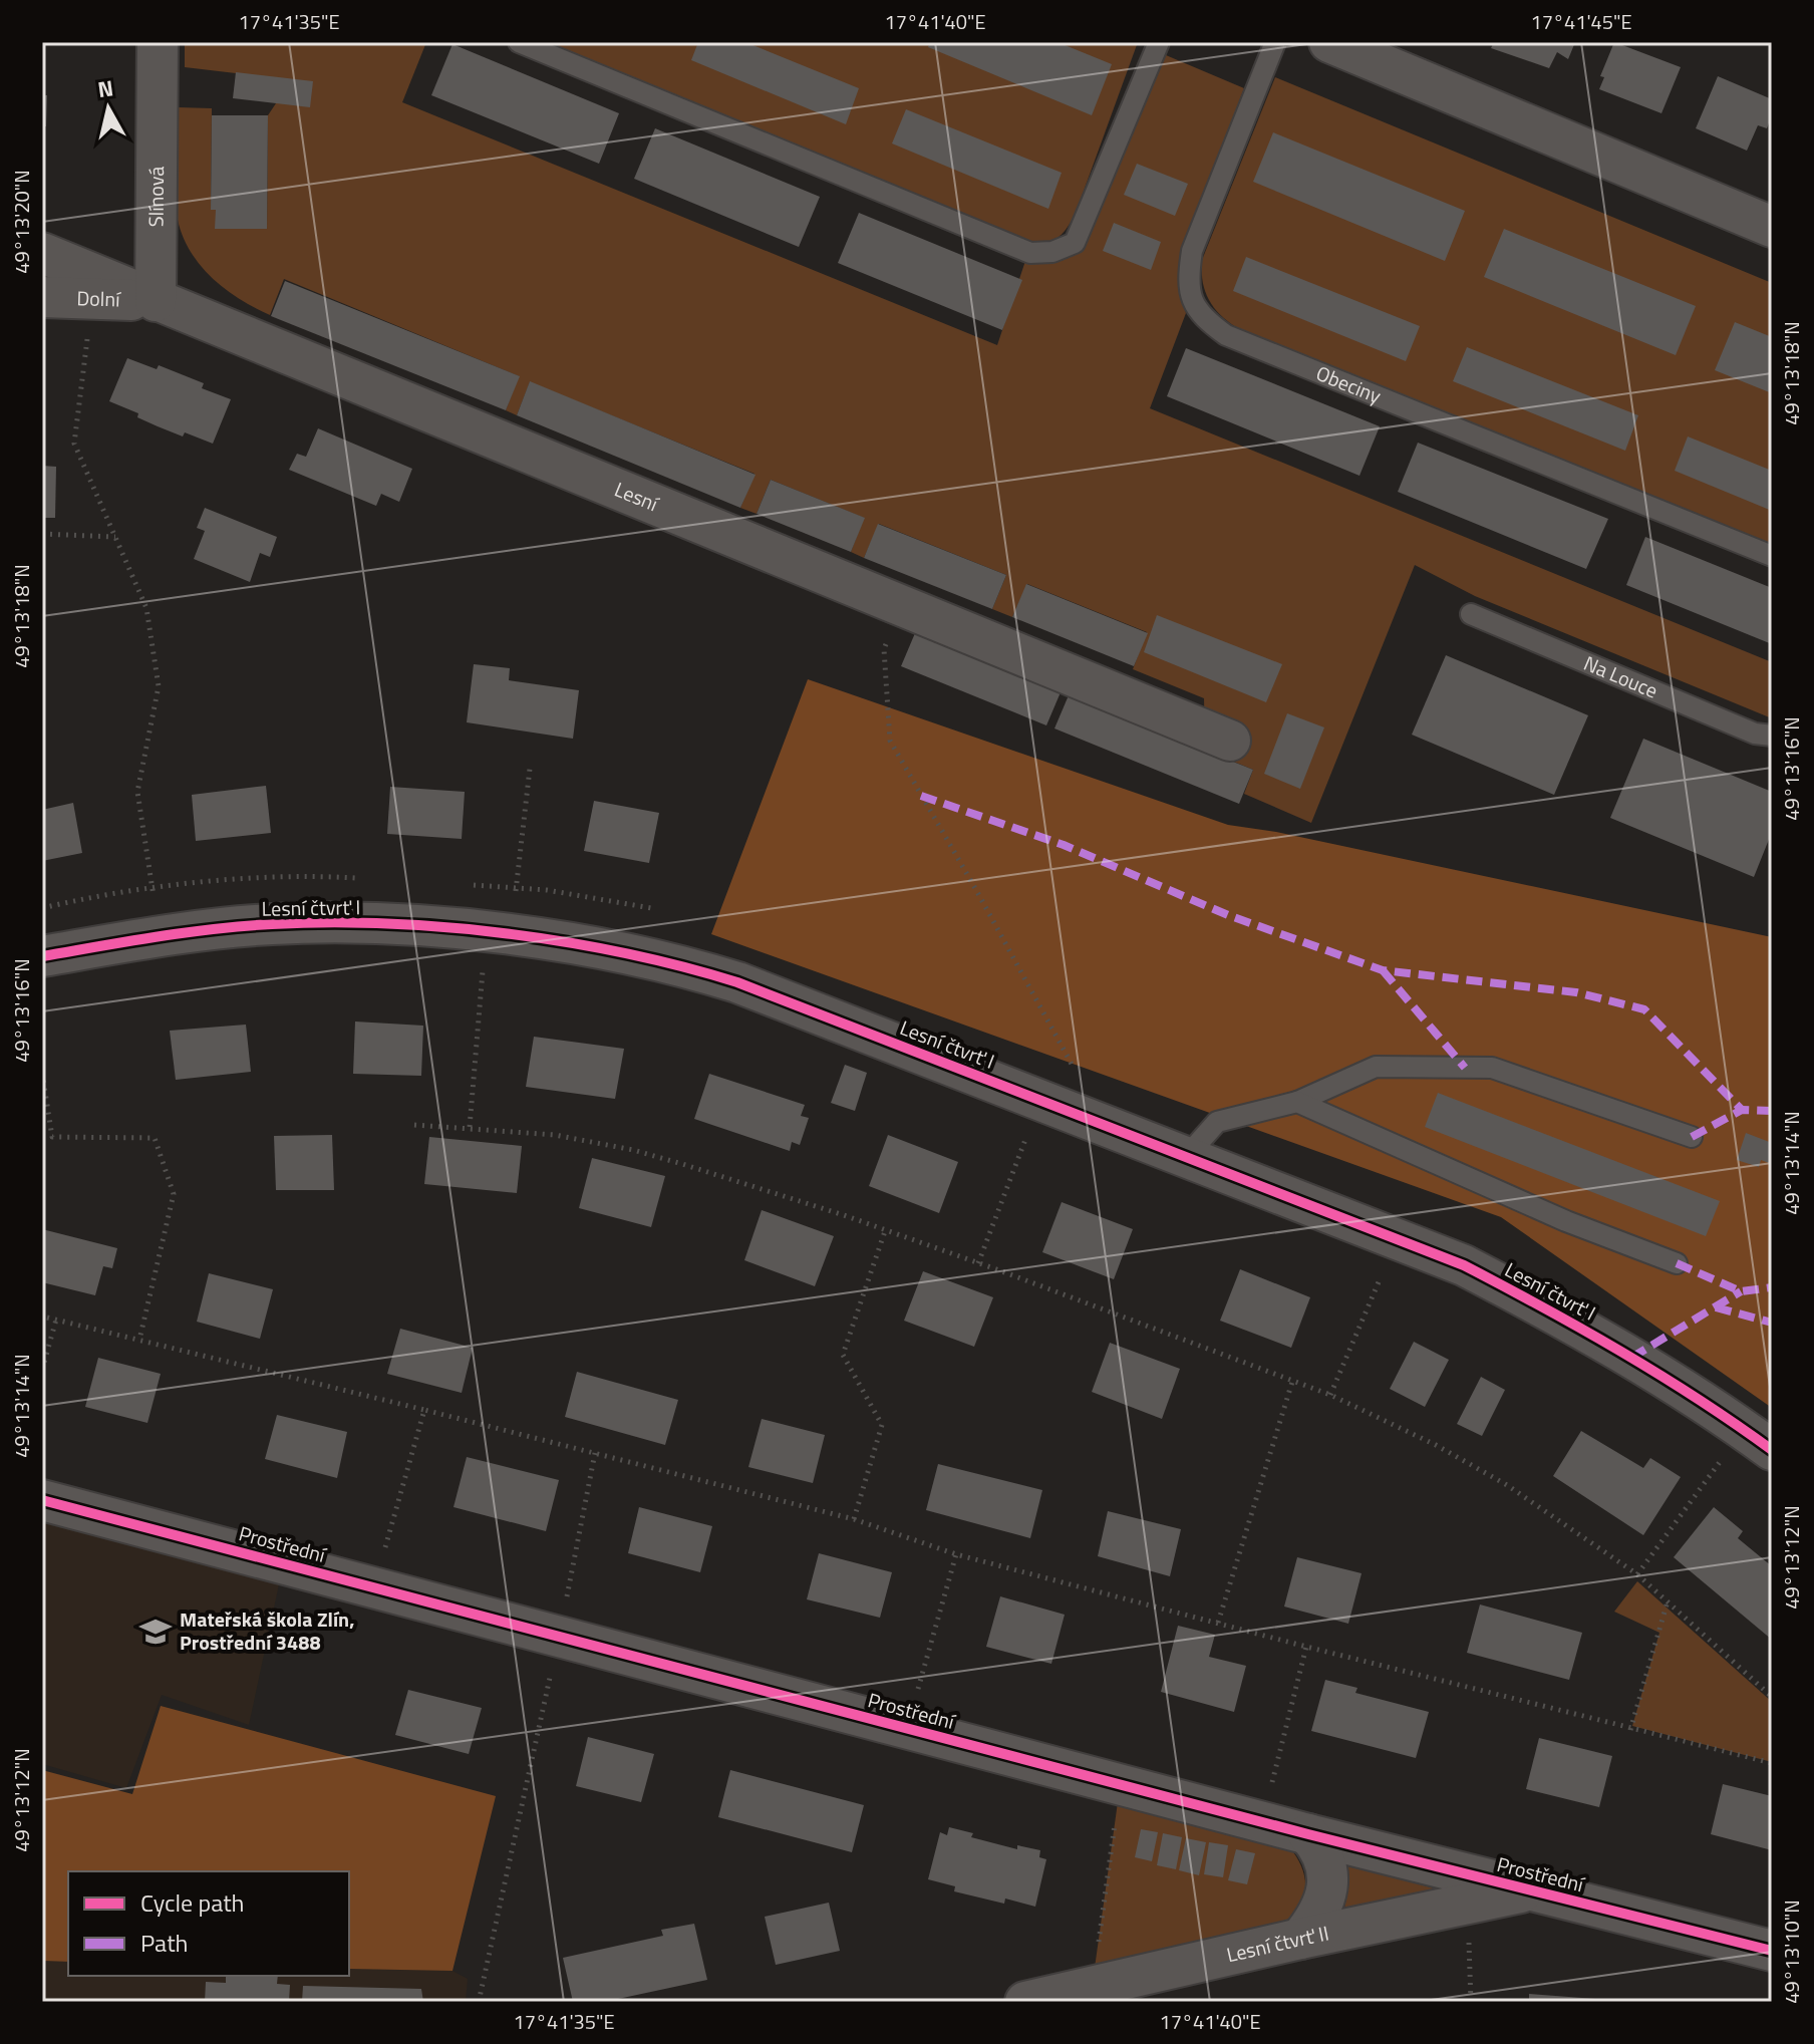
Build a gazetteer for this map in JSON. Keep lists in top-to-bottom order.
{
  "streets": {
    "street": [
      "Slínová",
      "Dolní",
      "Lesní",
      "Lesní čtvrť I",
      "Prostřední",
      "Lesní čtvrť II"
    ],
    "lane": ["Obeciny", "Na Louce"]
  },
  "crossings": [
    ["Slínová", "Dolní"],
    ["Slínová", "Lesní"],
    ["Dolní", "Lesní"],
    ["Prostřední", "Lesní čtvrť II"]
  ],
  "places": {
    "school or university": ["Mateřská škola Zlín, Prostřední 3488"]
  },
  "legend": ["Cycle path", "Path"],
  "north": "top",
  "coordinates": [
    "17°41'35\"E",
    "17°41'40\"E",
    "17°41'45\"E",
    "49°13'20\"N",
    "49°13'18\"N",
    "49°13'16\"N",
    "49°13'14\"N",
    "49°13'12\"N",
    "49°13'10\"N"
  ]
}
